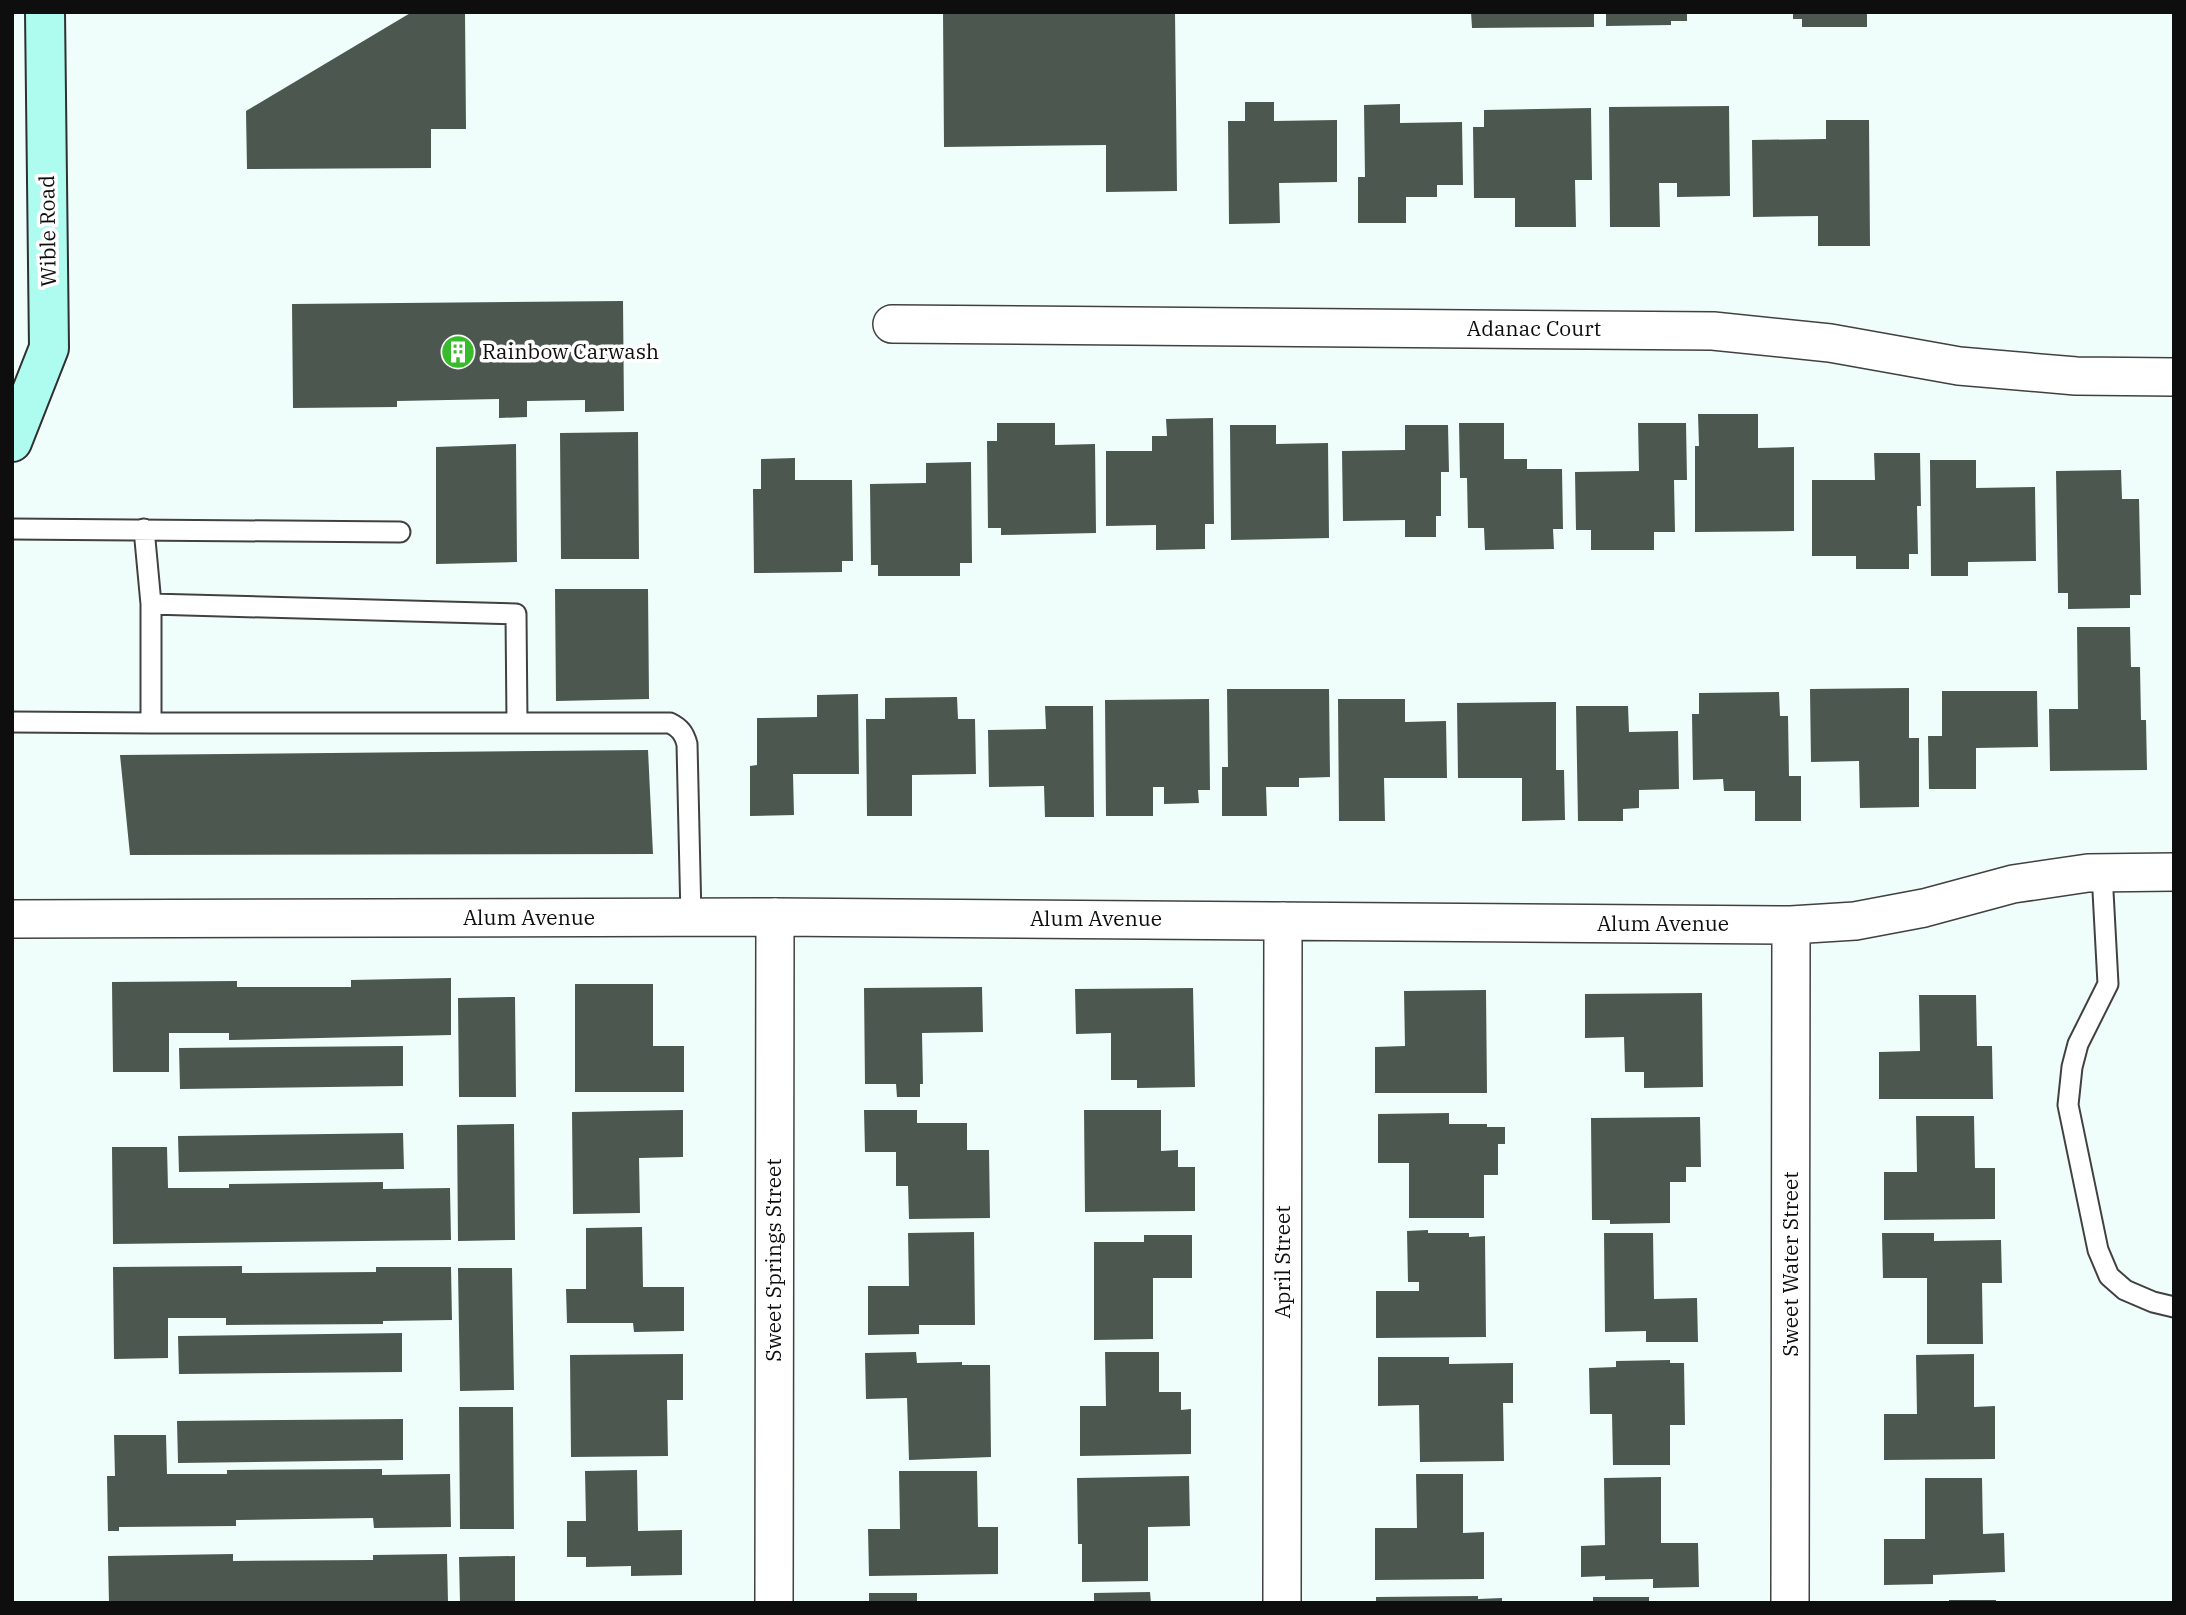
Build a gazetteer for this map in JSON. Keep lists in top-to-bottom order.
{
  "streets": {
    "street": [
      "Wible Road",
      "Adanac Court",
      "Alum Avenue",
      "Sweet Springs Street",
      "April Street",
      "Sweet Water Street"
    ]
  },
  "crossings": [
    ["Alum Avenue", "Sweet Springs Street"],
    ["Alum Avenue", "April Street"],
    ["Alum Avenue", "Sweet Water Street"]
  ],
  "places": {
    "building": ["Rainbow Carwash"]
  }
}
